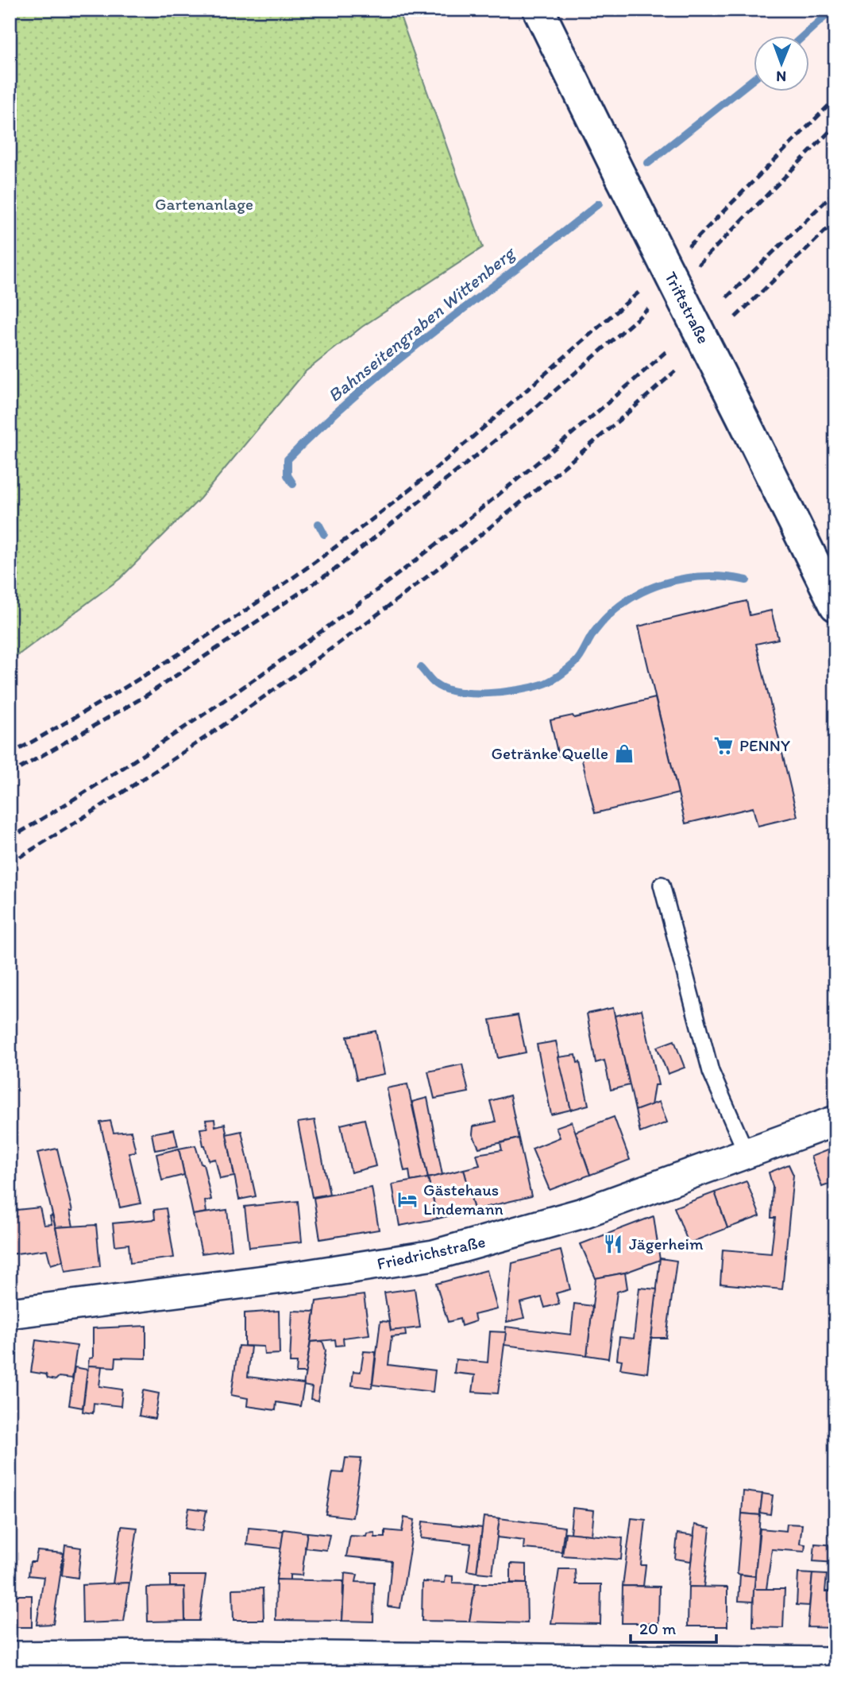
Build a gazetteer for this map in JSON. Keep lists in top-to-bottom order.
{
  "streets": {
    "main road": ["Triftstraße"],
    "street": ["Friedrichstraße"]
  },
  "water": ["Bahnseitengraben Wittenberg"],
  "parks": ["Gartenanlage"],
  "places": {
    "supermarket": ["PENNY"],
    "shop": ["Getränke Quelle"],
    "hotel": ["Gästehaus Lindemann"],
    "restaurant": ["Jägerheim"]
  },
  "scale_bar": "20 m",
  "north": "bottom"
}
